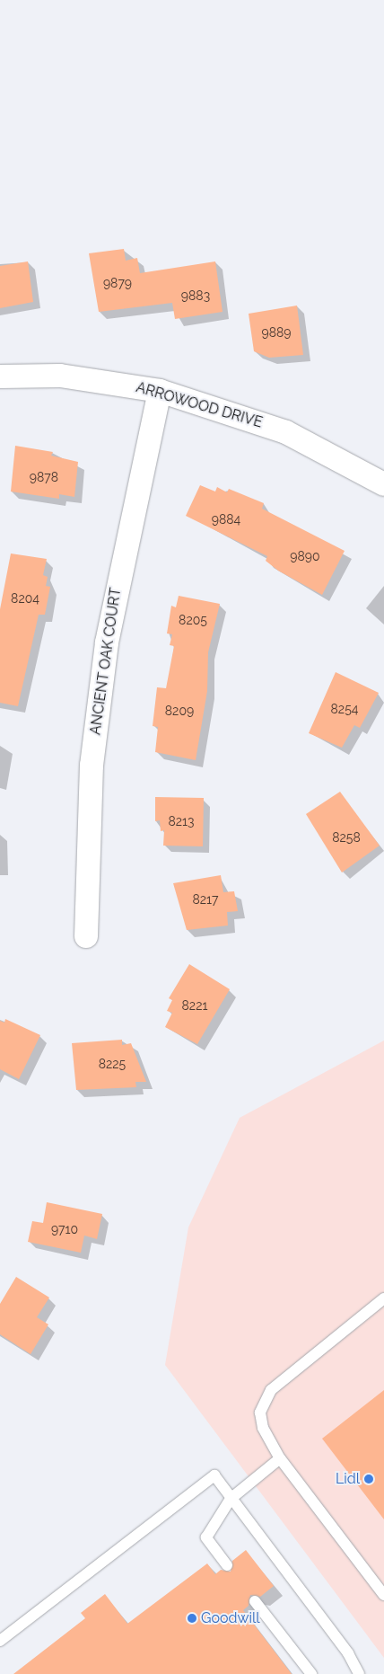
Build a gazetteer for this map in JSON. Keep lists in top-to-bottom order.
{
  "streets": {
    "street": ["ARROWOOD DRIVE", "ANCIENT OAK COURT"]
  },
  "crossings": [
    ["ARROWOOD DRIVE", "ANCIENT OAK COURT"]
  ],
  "places": ["Lidl", "Goodwill"],
  "house_numbers": [
    "9879",
    "9883",
    "9889",
    "9878",
    "9884",
    "9890",
    "8204",
    "8205",
    "8254",
    "8209",
    "8213",
    "8258",
    "8217",
    "8221",
    "8225",
    "9710"
  ]
}
